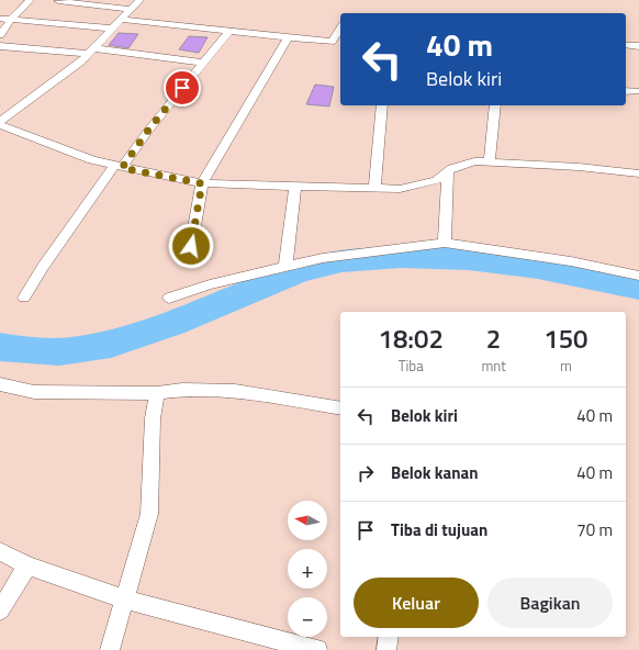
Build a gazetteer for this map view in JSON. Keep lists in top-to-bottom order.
{
  "north": "left",
  "page": {
    "turn": ["40 m", "Belok kiri"],
    "eta": [
      "18:02",
      "Tiba",
      "2",
      "mnt",
      "150",
      "m"
    ],
    "list": [
      {
        "name": "Belok kiri",
        "value": "40 m"
      },
      {
        "name": "Belok kanan",
        "value": "40 m"
      },
      {
        "name": "Tiba di tujuan",
        "value": "70 m"
      }
    ],
    "map_buttons": ["+", "−"],
    "buttons": ["Keluar", "Bagikan"]
  }
}
